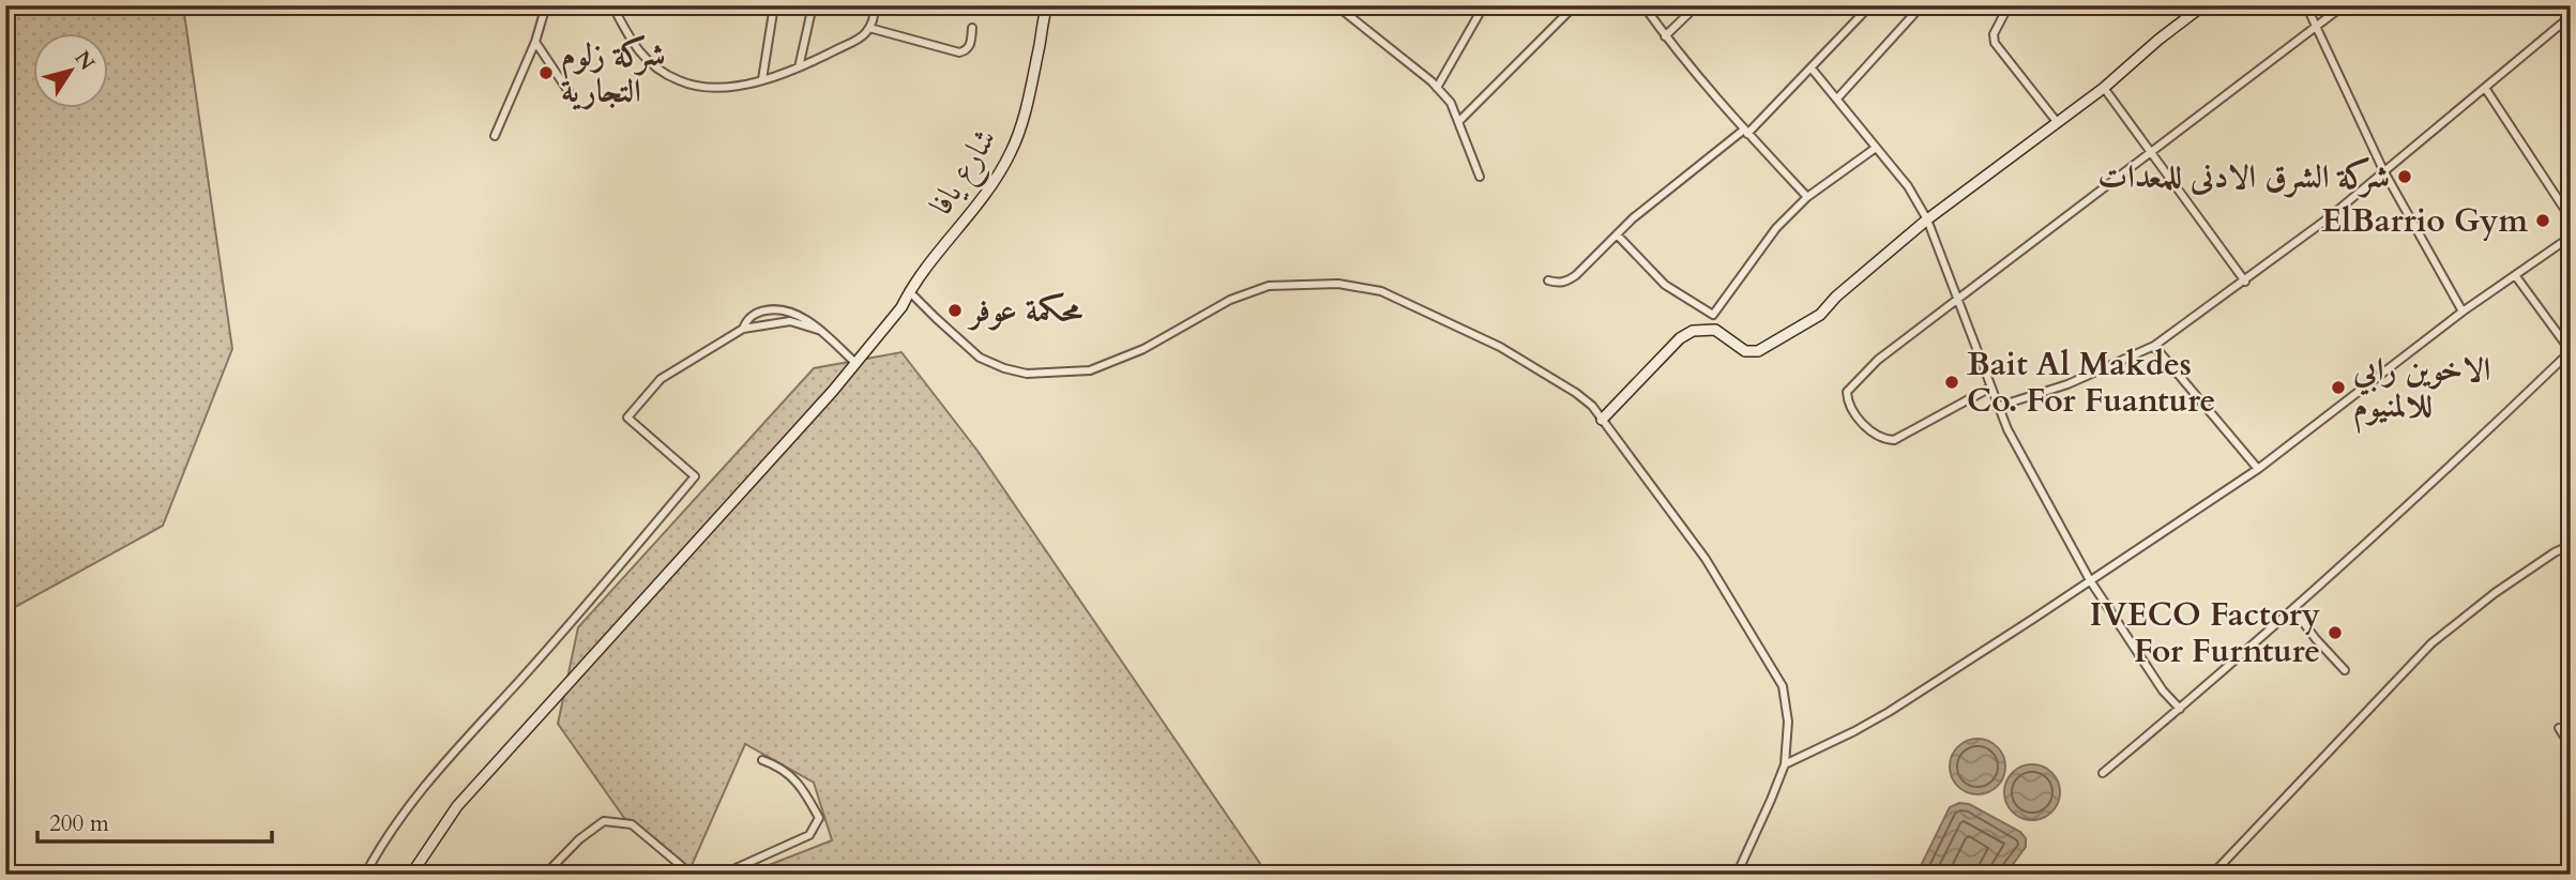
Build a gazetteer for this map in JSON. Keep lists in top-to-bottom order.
{
  "streets": {
    "street": ["شارع يافا"]
  },
  "places": [
    "شركة زلوم التجارية",
    "شركة الشرق الادنى للمعدات",
    "ElBarrio Gym",
    "محكمة عوفر",
    "Bait Al Makdes Co. For Fuanture",
    "الاخوين رابي للالمنيوم",
    "IVECO Factory For Furnture"
  ],
  "scale_bar": "200 m",
  "north": "top right"
}
